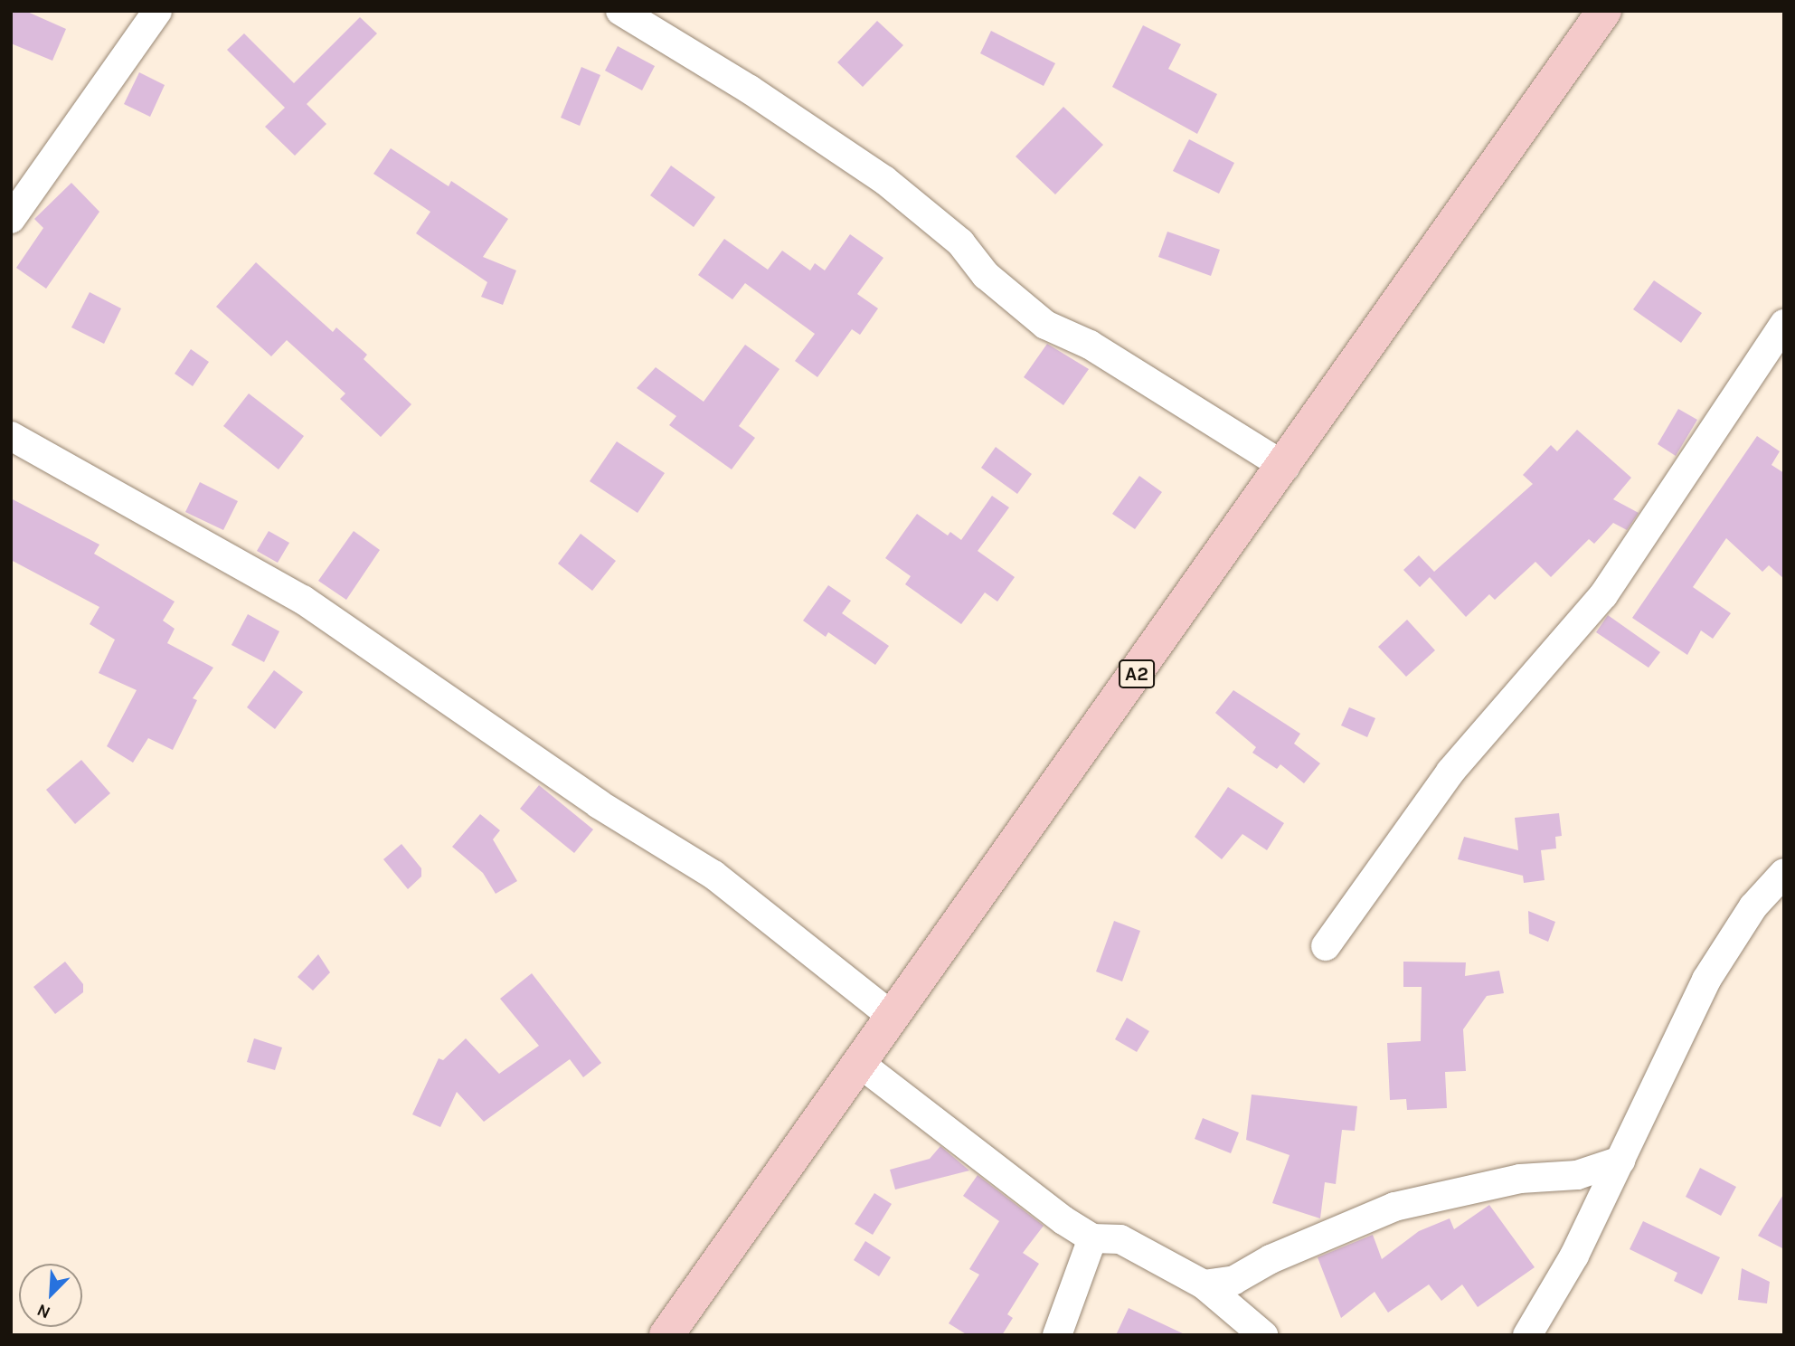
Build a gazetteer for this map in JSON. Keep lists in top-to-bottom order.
{
  "streets": {
    "highway": ["A2"]
  },
  "north": "bottom left"
}
